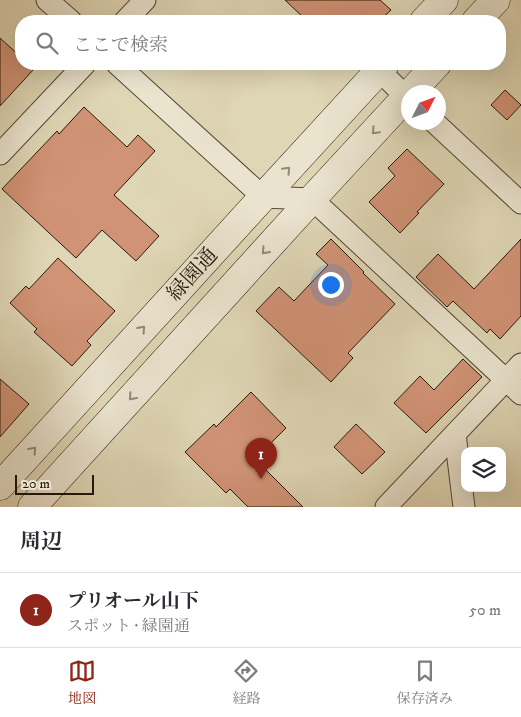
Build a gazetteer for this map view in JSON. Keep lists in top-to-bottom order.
{
  "streets": {
    "street": ["緑園通"]
  },
  "scale_bar": "20 m",
  "north": "top right",
  "page": {
    "search": "ここで検索",
    "pins": "1",
    "scale": "20 m",
    "heading": "周辺",
    "list": [
      {
        "mark": "1",
        "name": "プリオール山下",
        "note": "スポット · 緑園通",
        "value": "50 m"
      }
    ],
    "nav": ["地図", "経路", "保存済み"]
  }
}
